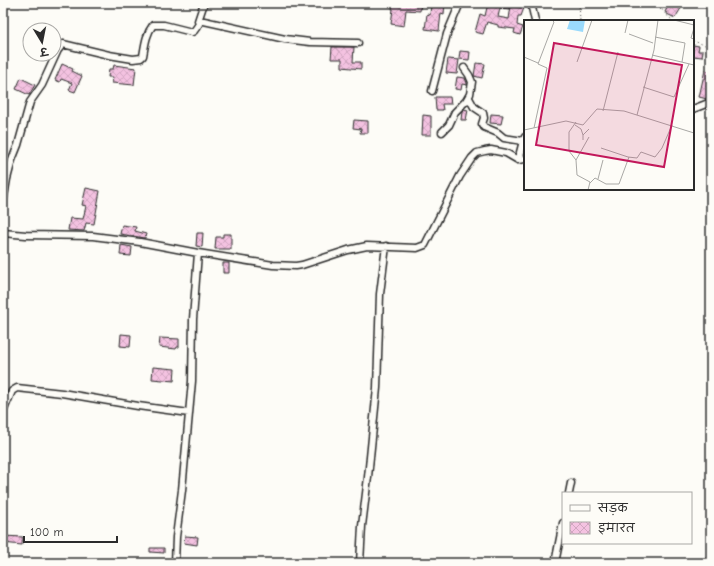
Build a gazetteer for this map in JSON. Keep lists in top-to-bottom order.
{
  "legend": ["सड़क", "इमारत"],
  "scale_bar": "100 m",
  "north": "bottom"
}
